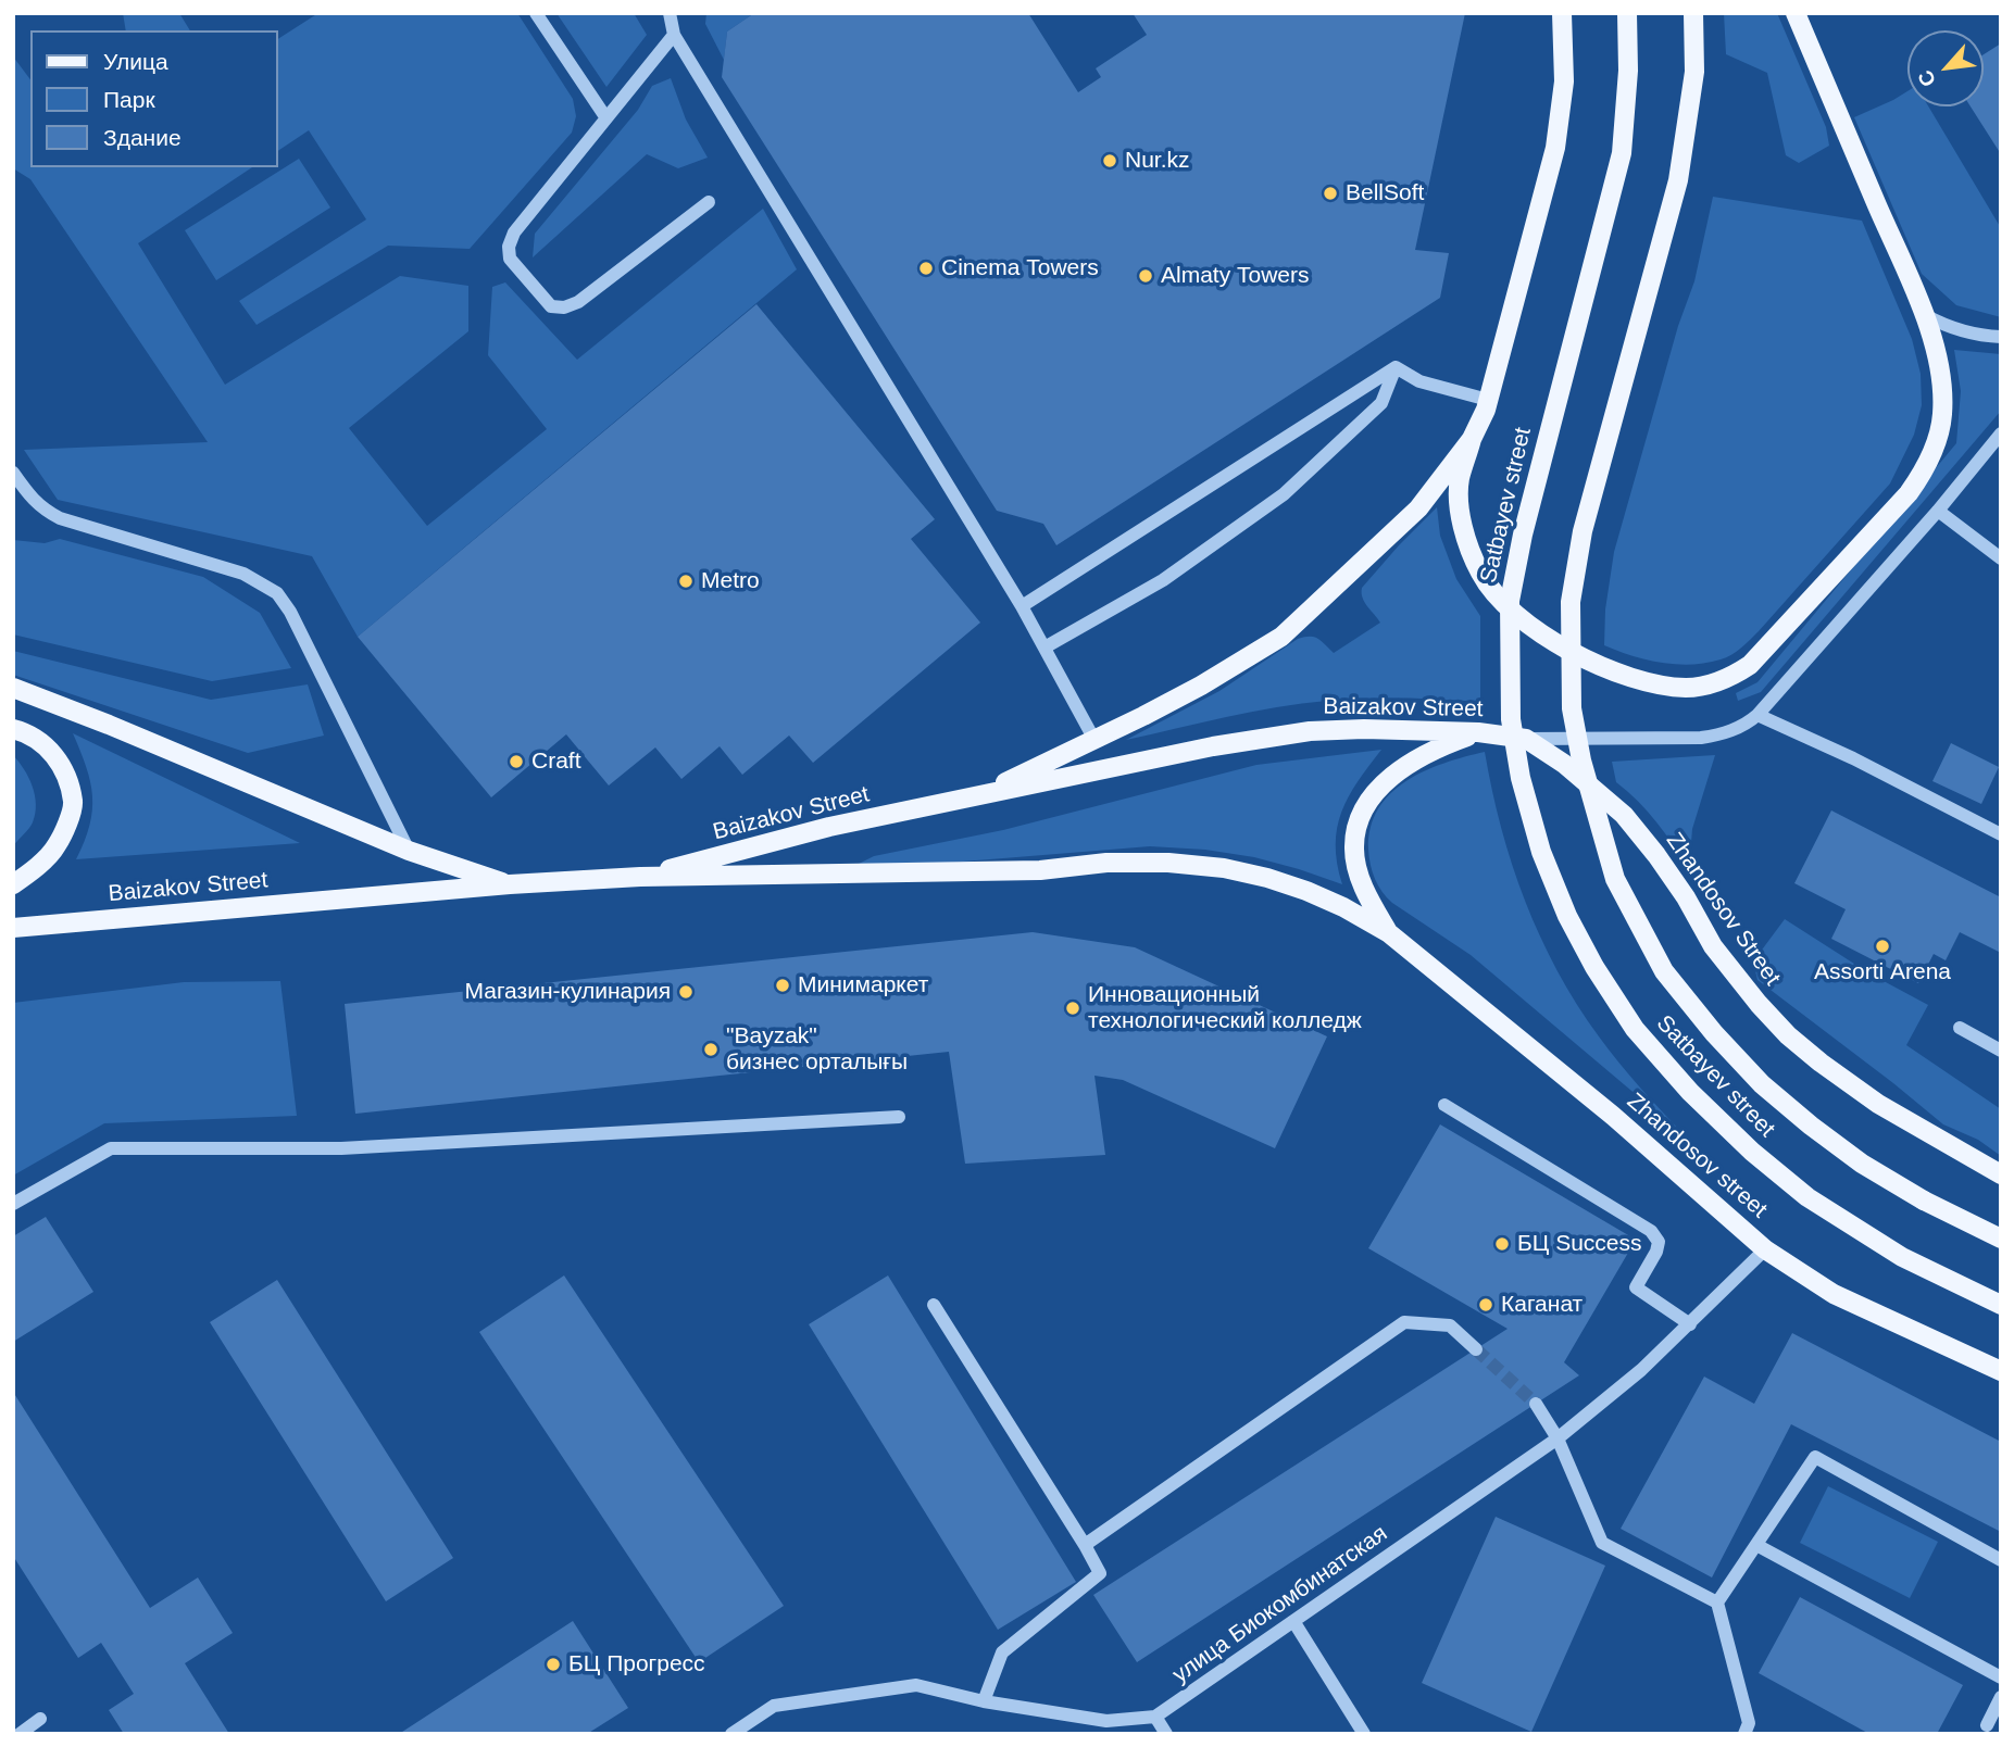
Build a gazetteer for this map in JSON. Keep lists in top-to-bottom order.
{
  "streets": {
    "main road": [
      "Satbayev street",
      "Baizakov Street",
      "Zhandosov Street",
      "Zhandosov street"
    ],
    "street": ["улица Биокомбинатская"]
  },
  "crossings": [
    ["Baizakov Street", "Zhandosov Street"],
    ["Baizakov Street", "Zhandosov street"],
    ["Zhandosov street", "улица Биокомбинатская"]
  ],
  "places": [
    "Nur.kz",
    "BellSoft",
    "Cinema Towers",
    "Almaty Towers",
    "Metro",
    "Craft",
    "Assorti Arena",
    "Минимаркет",
    "Магазин-кулинария",
    "Инновационный технологический колледж",
    "\"Bayzak\" бизнес орталығы",
    "БЦ Success",
    "Каганат",
    "БЦ Прогресс"
  ],
  "legend": ["Улица", "Парк", "Здание"],
  "north": "bottom left"
}
